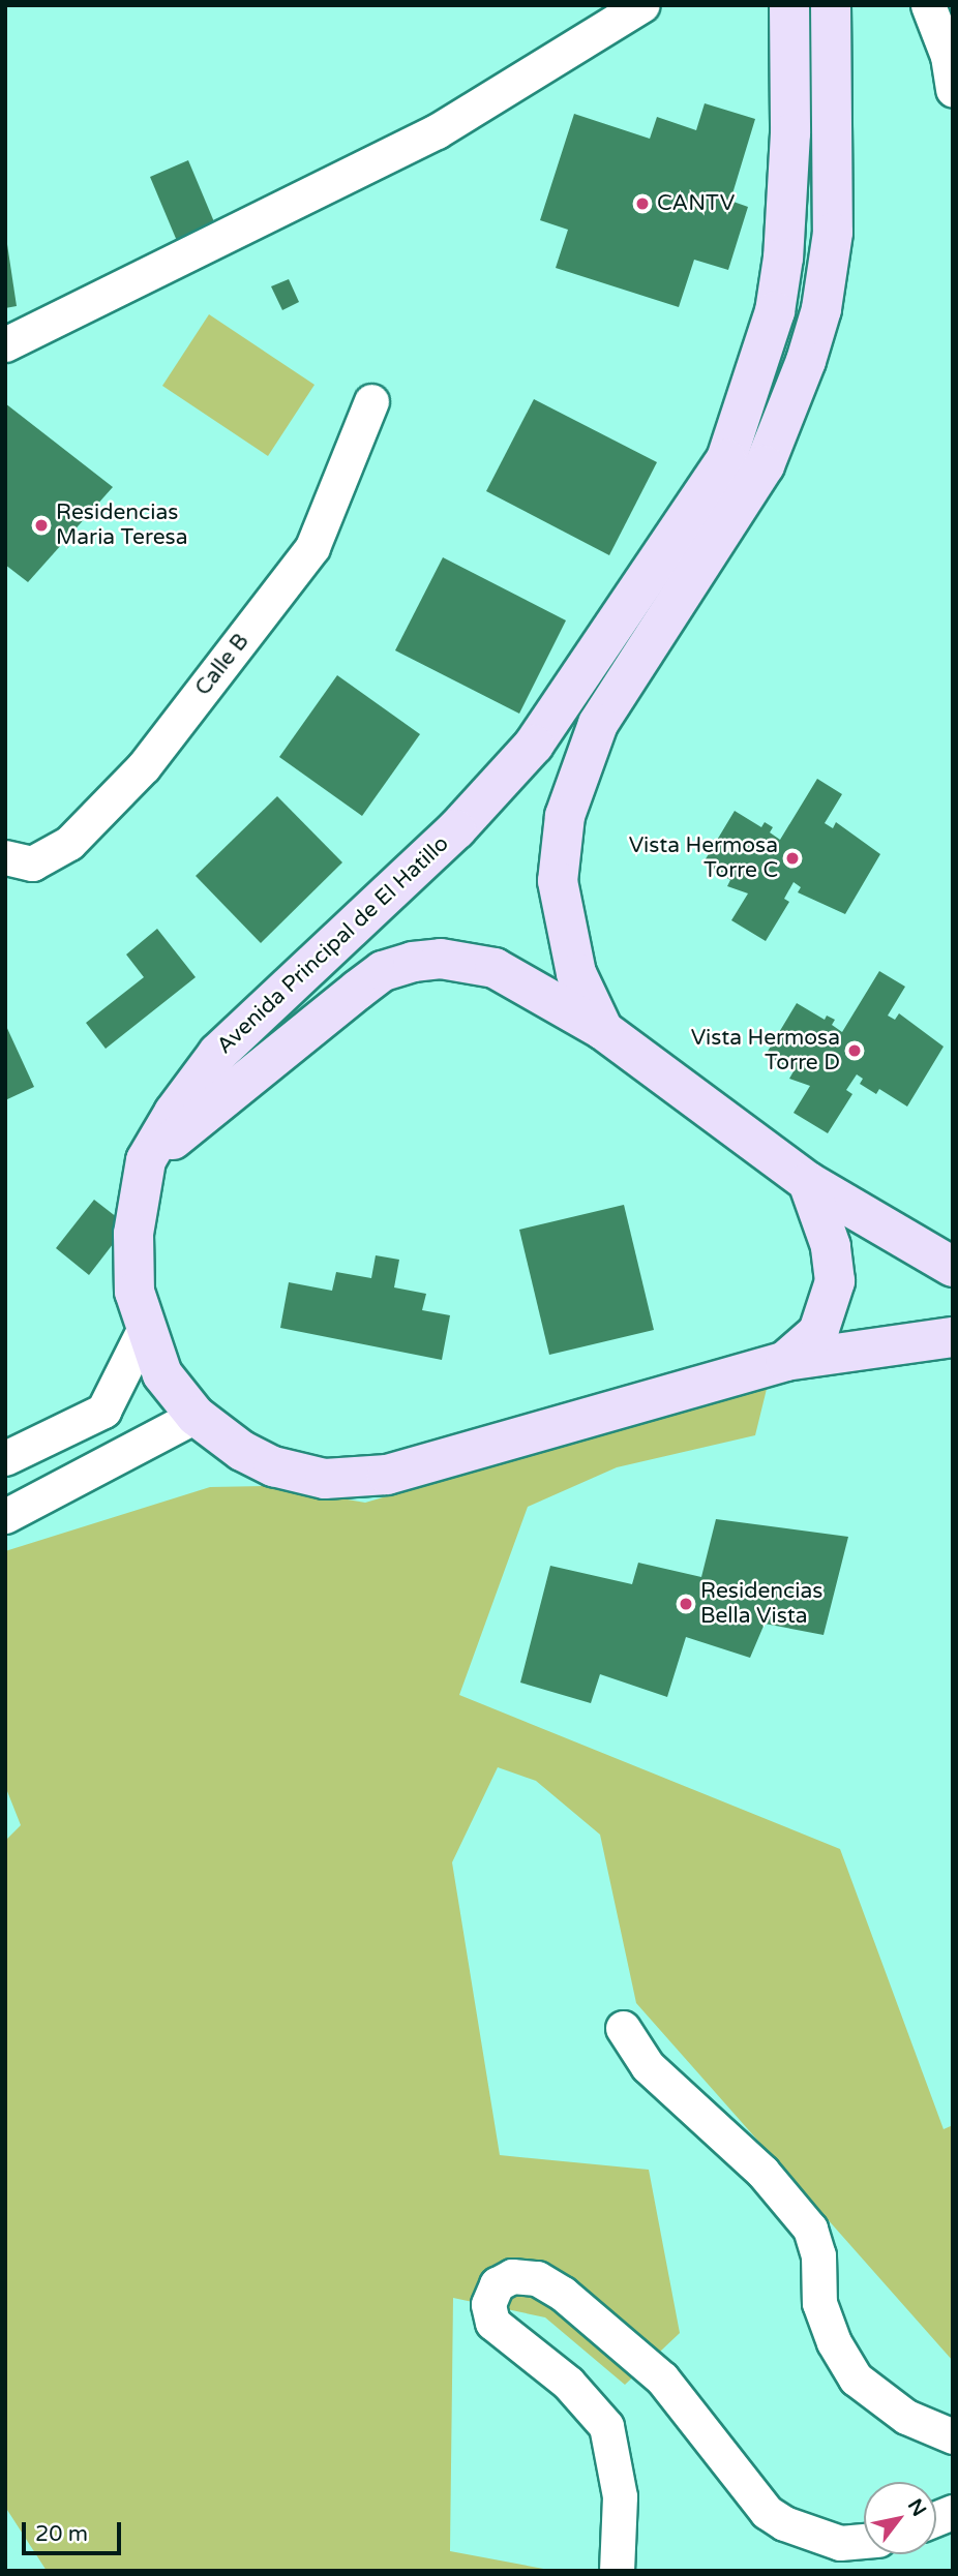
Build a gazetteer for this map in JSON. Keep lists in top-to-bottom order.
{
  "streets": {
    "main road": ["Avenida Principal de El Hatillo"],
    "street": ["Calle B"]
  },
  "places": [
    "CANTV",
    "Residencias Maria Teresa",
    "Vista Hermosa Torre C",
    "Vista Hermosa Torre D",
    "Residencias Bella Vista"
  ],
  "scale_bar": "20 m",
  "north": "top right"
}
